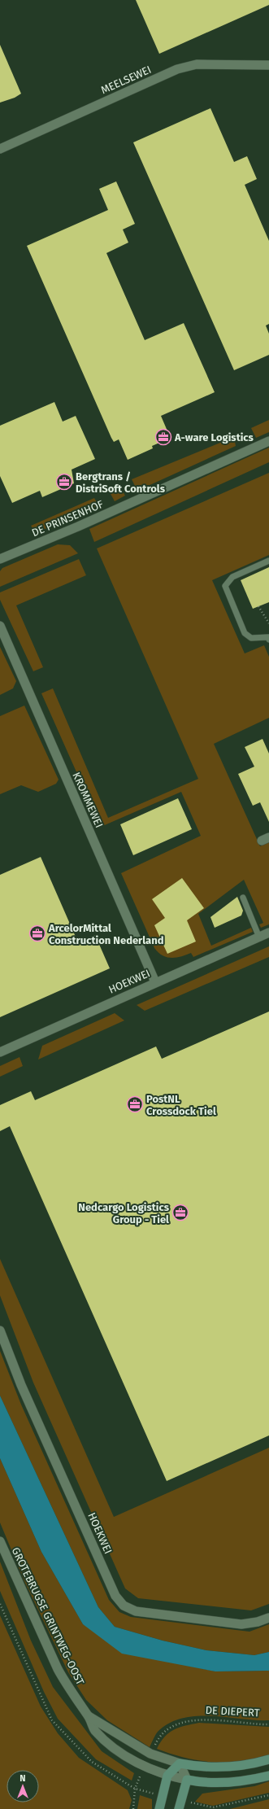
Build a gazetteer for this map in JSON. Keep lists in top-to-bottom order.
{
  "streets": {
    "street": [
      "MEELSEWEI",
      "DE PRINSENHOF",
      "KROMMEWEI",
      "HOEKWEI",
      "GROTEBRUGSE GRINTWEG-OOST"
    ],
    "path": ["DE DIEPERT"]
  },
  "crossings": [
    ["KROMMEWEI", "HOEKWEI"],
    ["GROTEBRUGSE GRINTWEG-OOST", "DE DIEPERT"]
  ],
  "places": {
    "office": [
      "A-ware Logistics",
      "Bergtrans / DistriSoft Controls",
      "ArcelorMittal Construction Nederland",
      "PostNL Crossdock Tiel",
      "Nedcargo Logistics Group - Tiel"
    ]
  },
  "north": "top"
}
